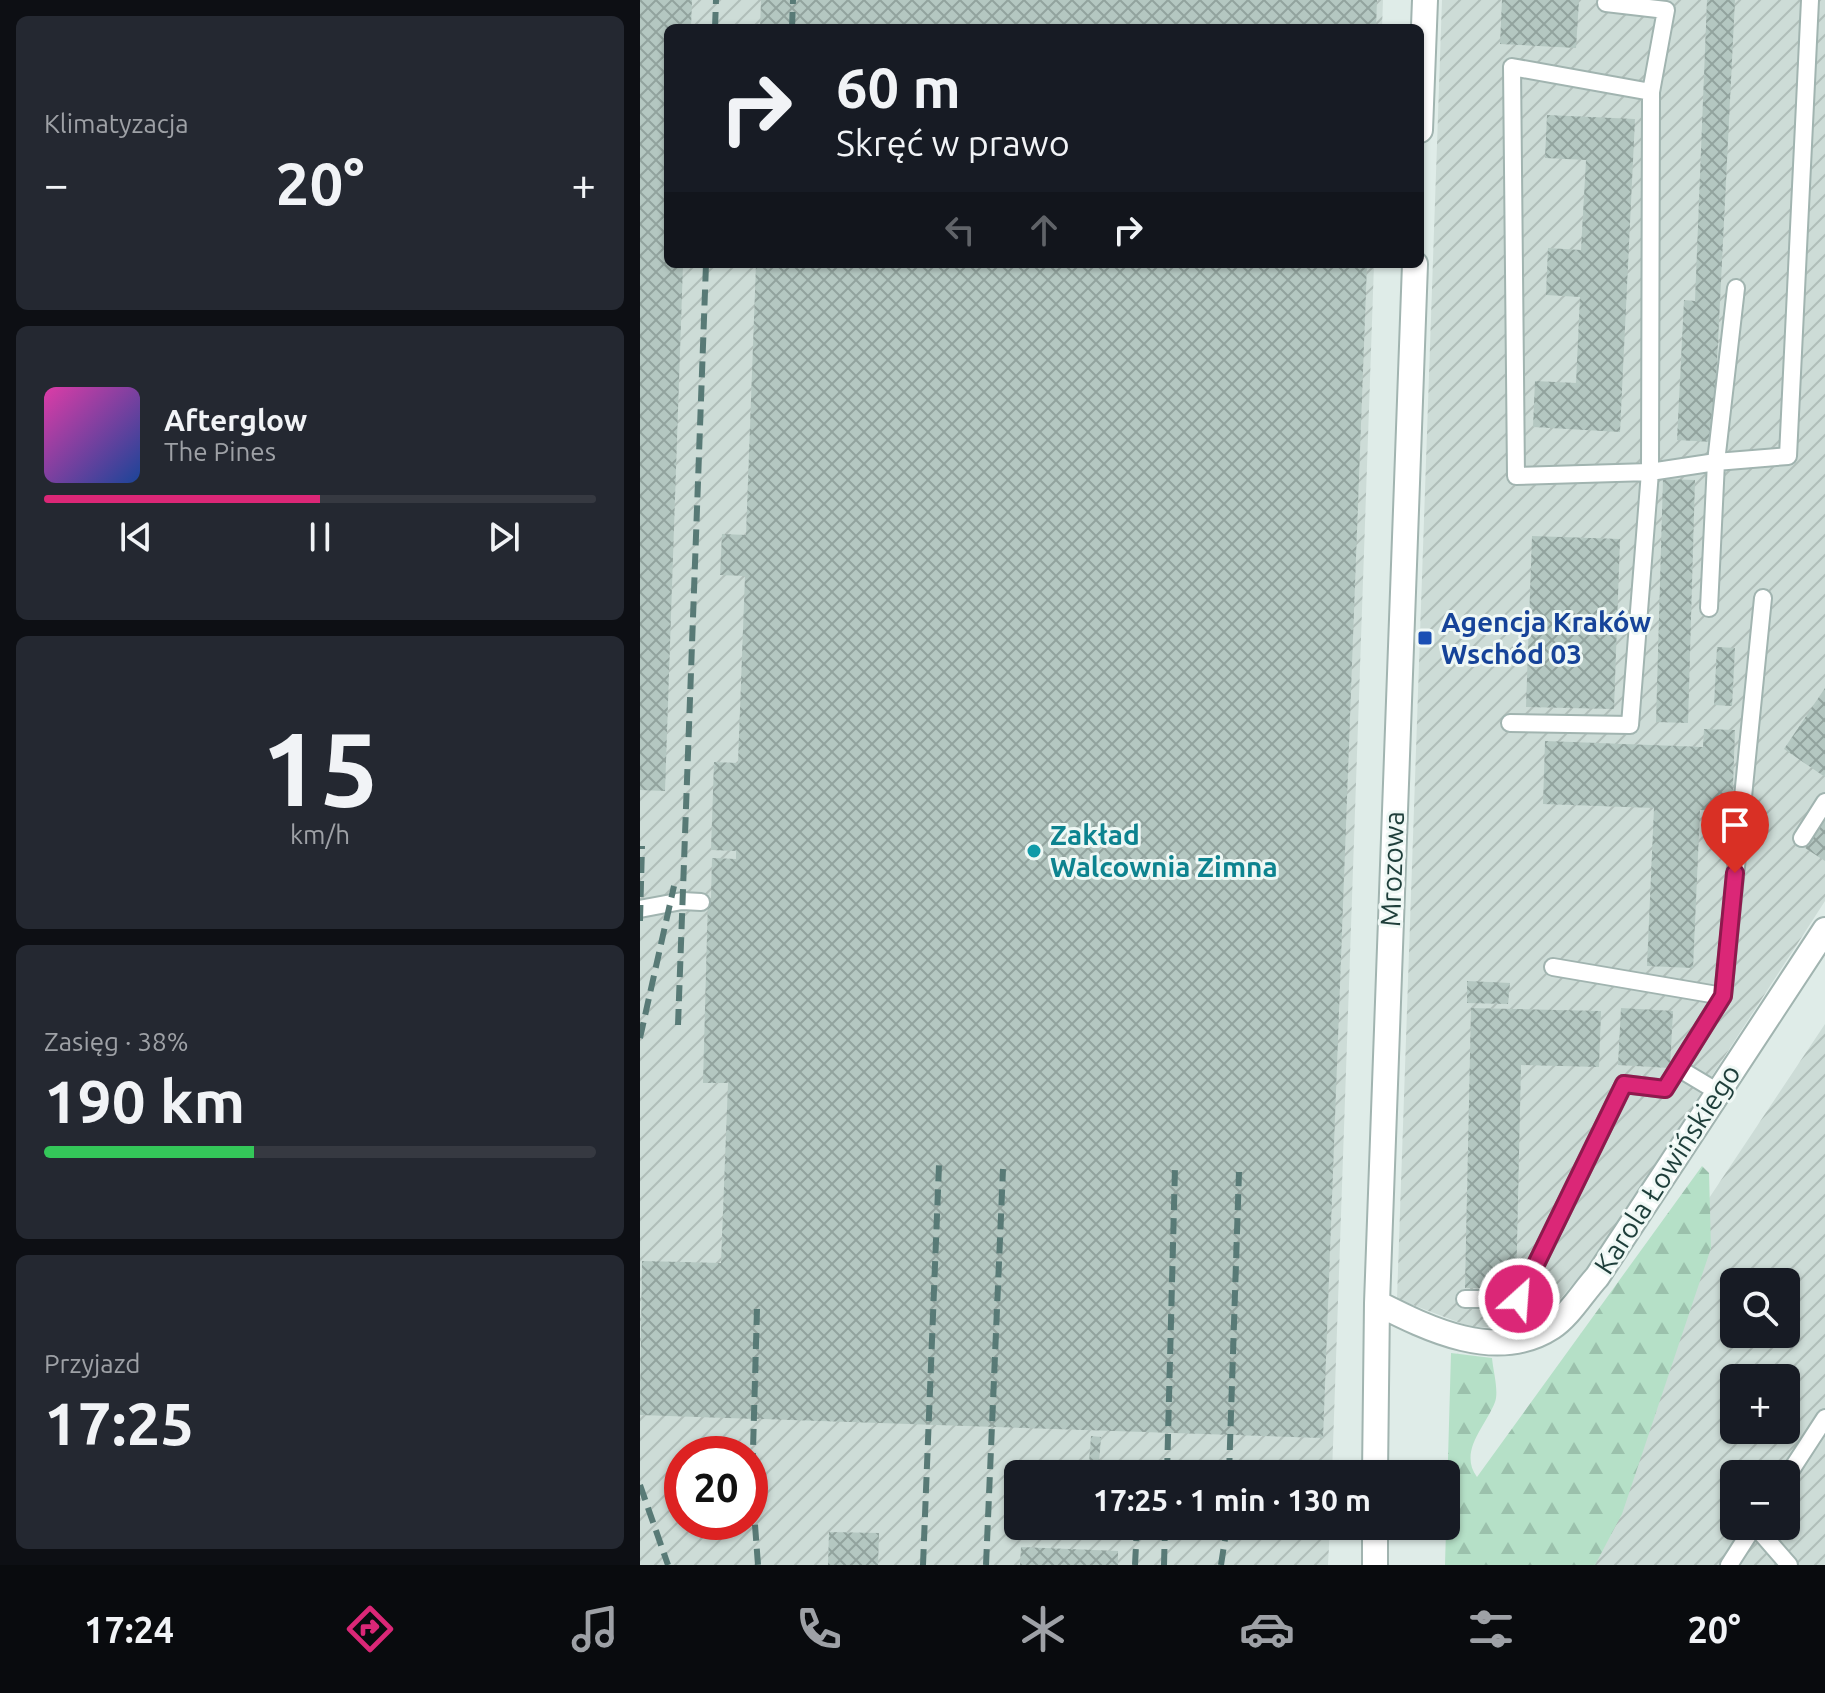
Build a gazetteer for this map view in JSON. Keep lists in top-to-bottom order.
{
  "streets": {
    "street": ["Mrozowa", "Karola Łowińskiego"]
  },
  "crossings": [
    ["Mrozowa", "Karola Łowińskiego"]
  ],
  "places": {
    "transit": ["Agencja Kraków Wschód 03"],
    "other": ["Zakład Walcownia Zimna"]
  },
  "page": {
    "tile": [
      "Klimatyzacja",
      ["15", "km/h"],
      ["Zasięg · 38%", "190 km"],
      ["Przyjazd", "17:25"]
    ],
    "turn": ["60 m", "Skręć w prawo"],
    "heat": ["−", "20°", "+"],
    "song": ["Afterglow", "The Pines"],
    "map_buttons": ["+", "−"],
    "limit": "20",
    "trip": "17:25 · 1 min · 130 m",
    "tabs": ["17:24", "20°"]
  }
}
